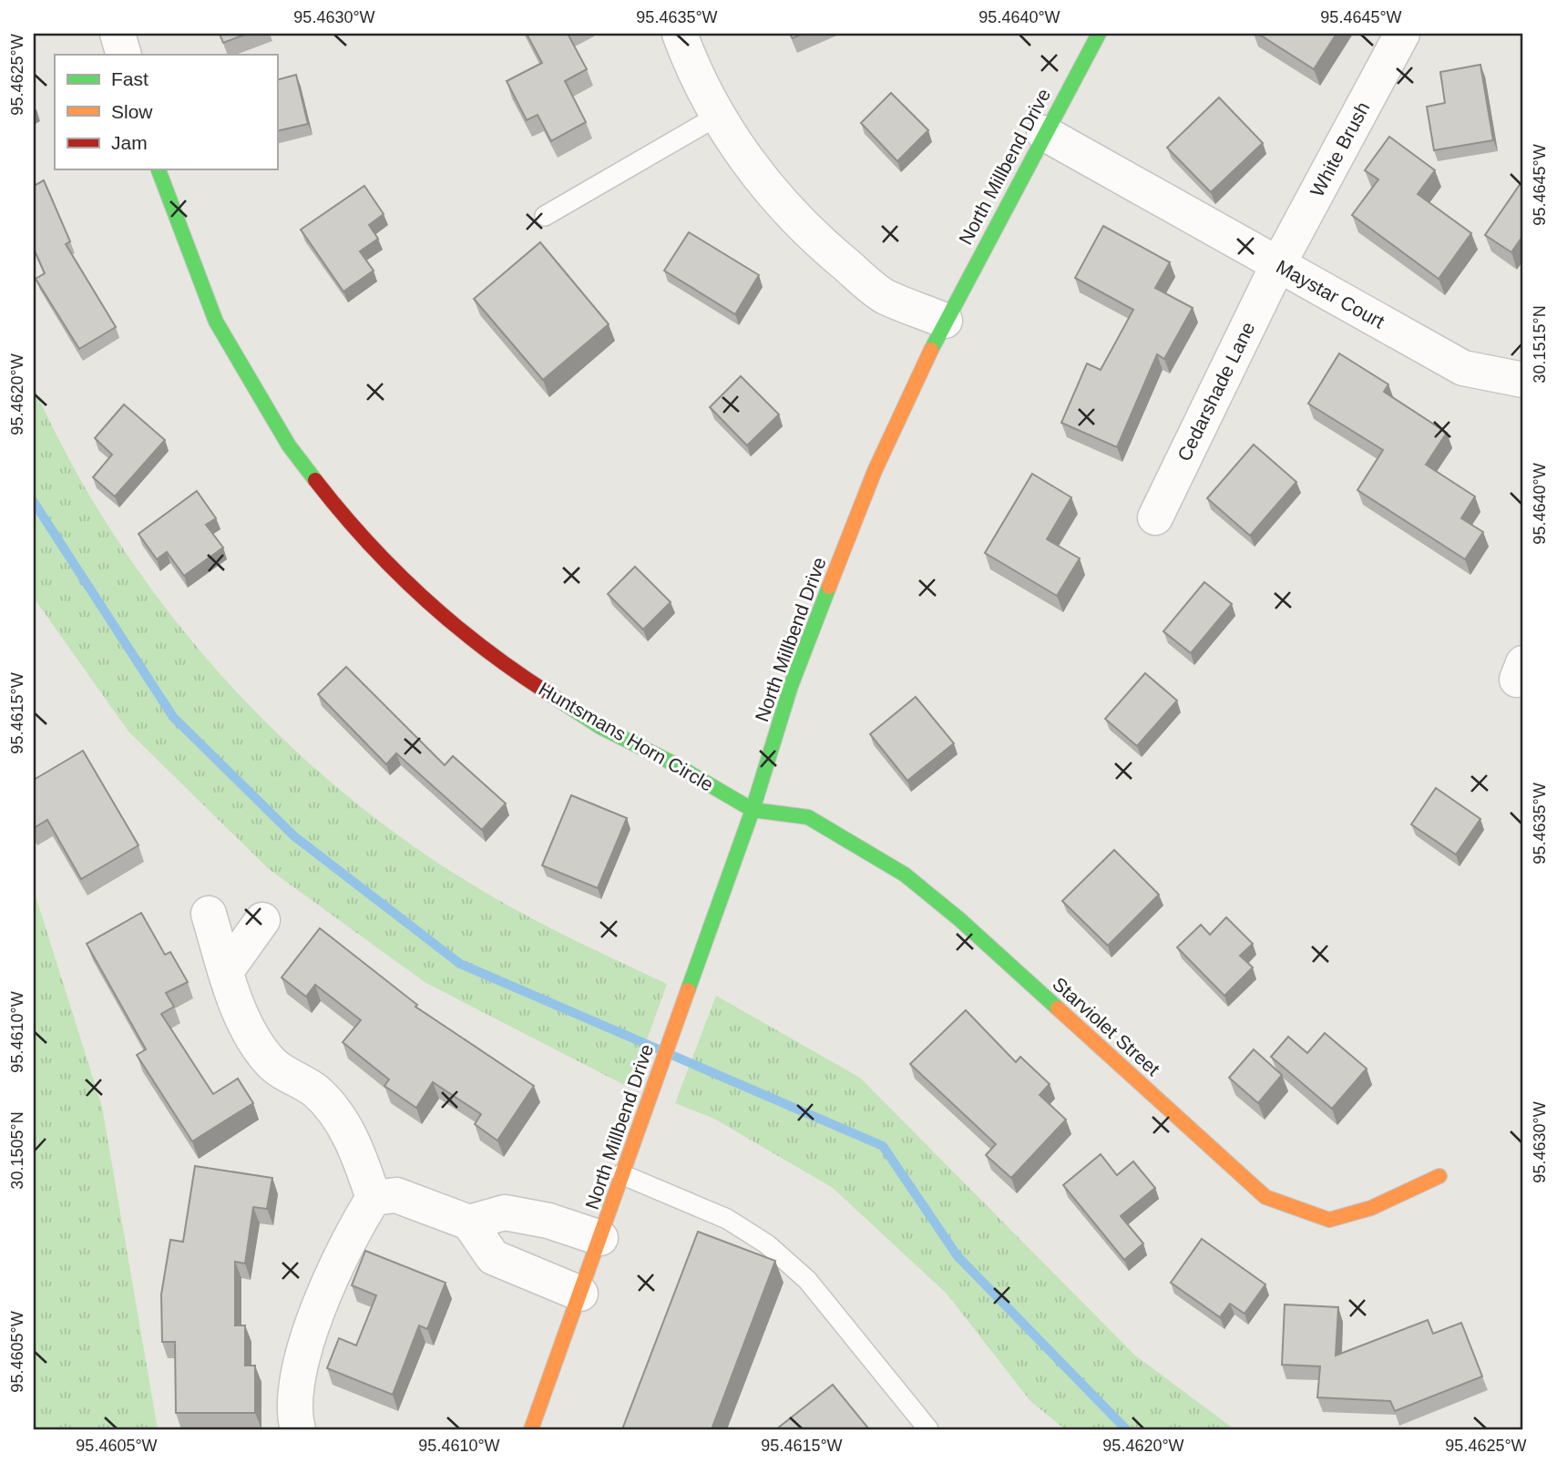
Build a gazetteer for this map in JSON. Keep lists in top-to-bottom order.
{
  "streets": {
    "street": [
      "White Brush",
      "North Millbend Drive",
      "Maystar Court",
      "Cedarshade Lane",
      "Huntsmans Horn Circle",
      "Starviolet Street"
    ]
  },
  "crossings": [
    ["White Brush", "Maystar Court"],
    ["White Brush", "Cedarshade Lane"],
    ["North Millbend Drive", "Maystar Court"],
    ["North Millbend Drive", "Huntsmans Horn Circle"],
    ["North Millbend Drive", "Starviolet Street"],
    ["Maystar Court", "Cedarshade Lane"],
    ["Huntsmans Horn Circle", "Starviolet Street"]
  ],
  "legend": ["Fast", "Slow", "Jam"],
  "coordinates": [
    "95.4630°W",
    "95.4635°W",
    "95.4640°W",
    "95.4645°W",
    "95.4625°W",
    "30.1515°N",
    "95.4620°W",
    "95.4615°W",
    "95.4610°W",
    "30.1505°N",
    "95.4605°W"
  ]
}
